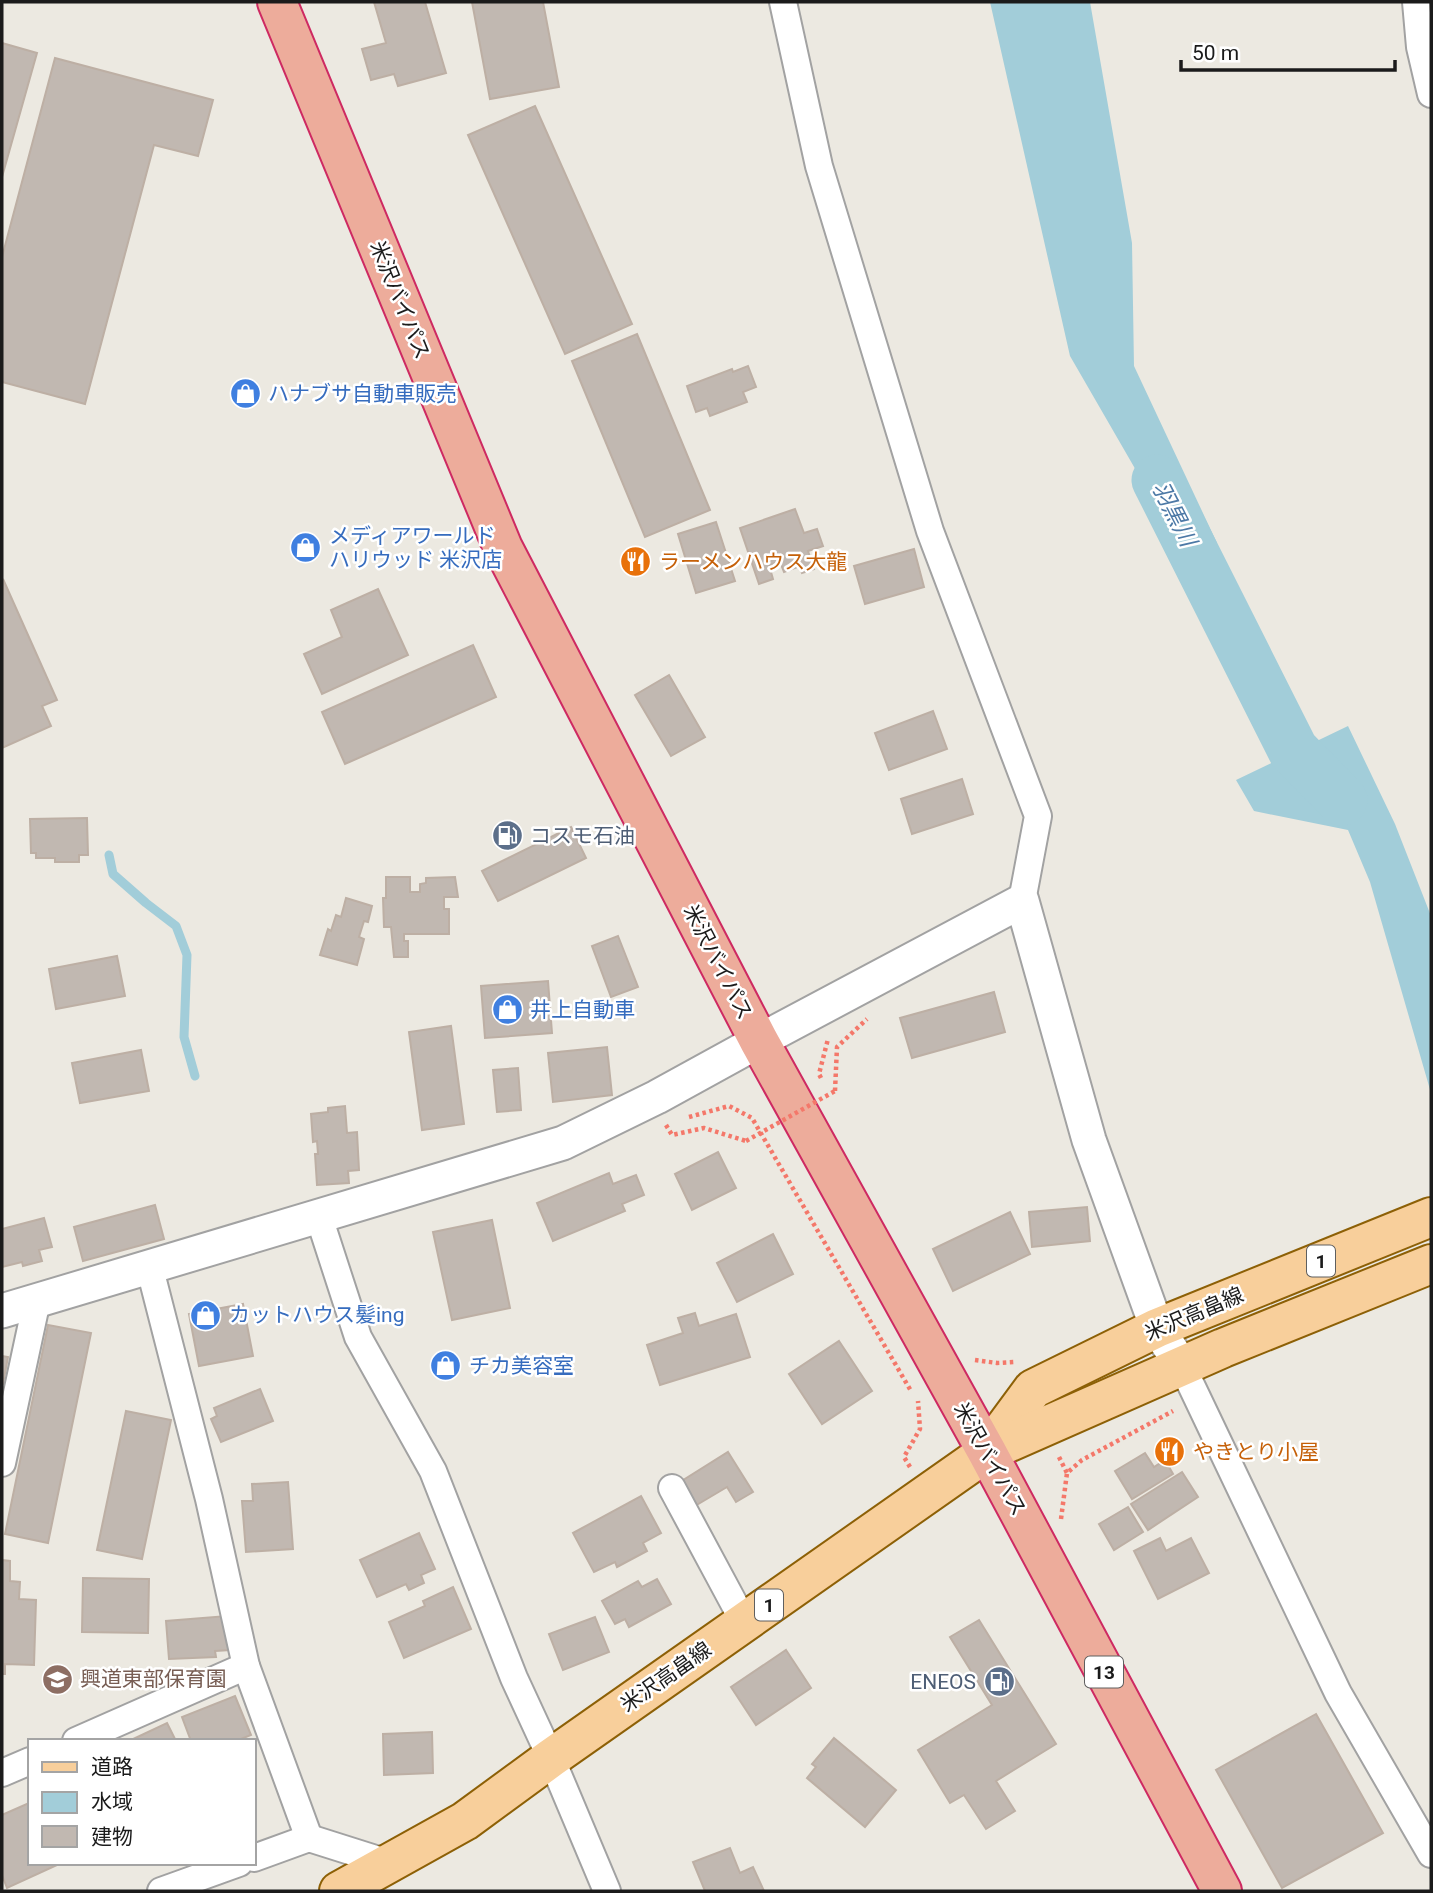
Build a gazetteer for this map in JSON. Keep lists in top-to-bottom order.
{
  "streets": {
    "highway": ["米沢バイパス", "13"],
    "main road": ["1", "米沢高畠線"]
  },
  "crossings": [
    ["米沢バイパス", "米沢高畠線"]
  ],
  "water": ["羽黒川"],
  "places": {
    "shop": [
      "ハナブサ自動車販売",
      "メディアワールド ハリウッド 米沢店",
      "井上自動車",
      "カットハウス髪ing",
      "チカ美容室"
    ],
    "restaurant": ["ラーメンハウス大龍", "やきとり小屋"],
    "fuel station": ["コスモ石油", "ENEOS"],
    "school or university": ["興道東部保育園"]
  },
  "legend": ["道路", "水域", "建物"],
  "scale_bar": "50 m"
}
